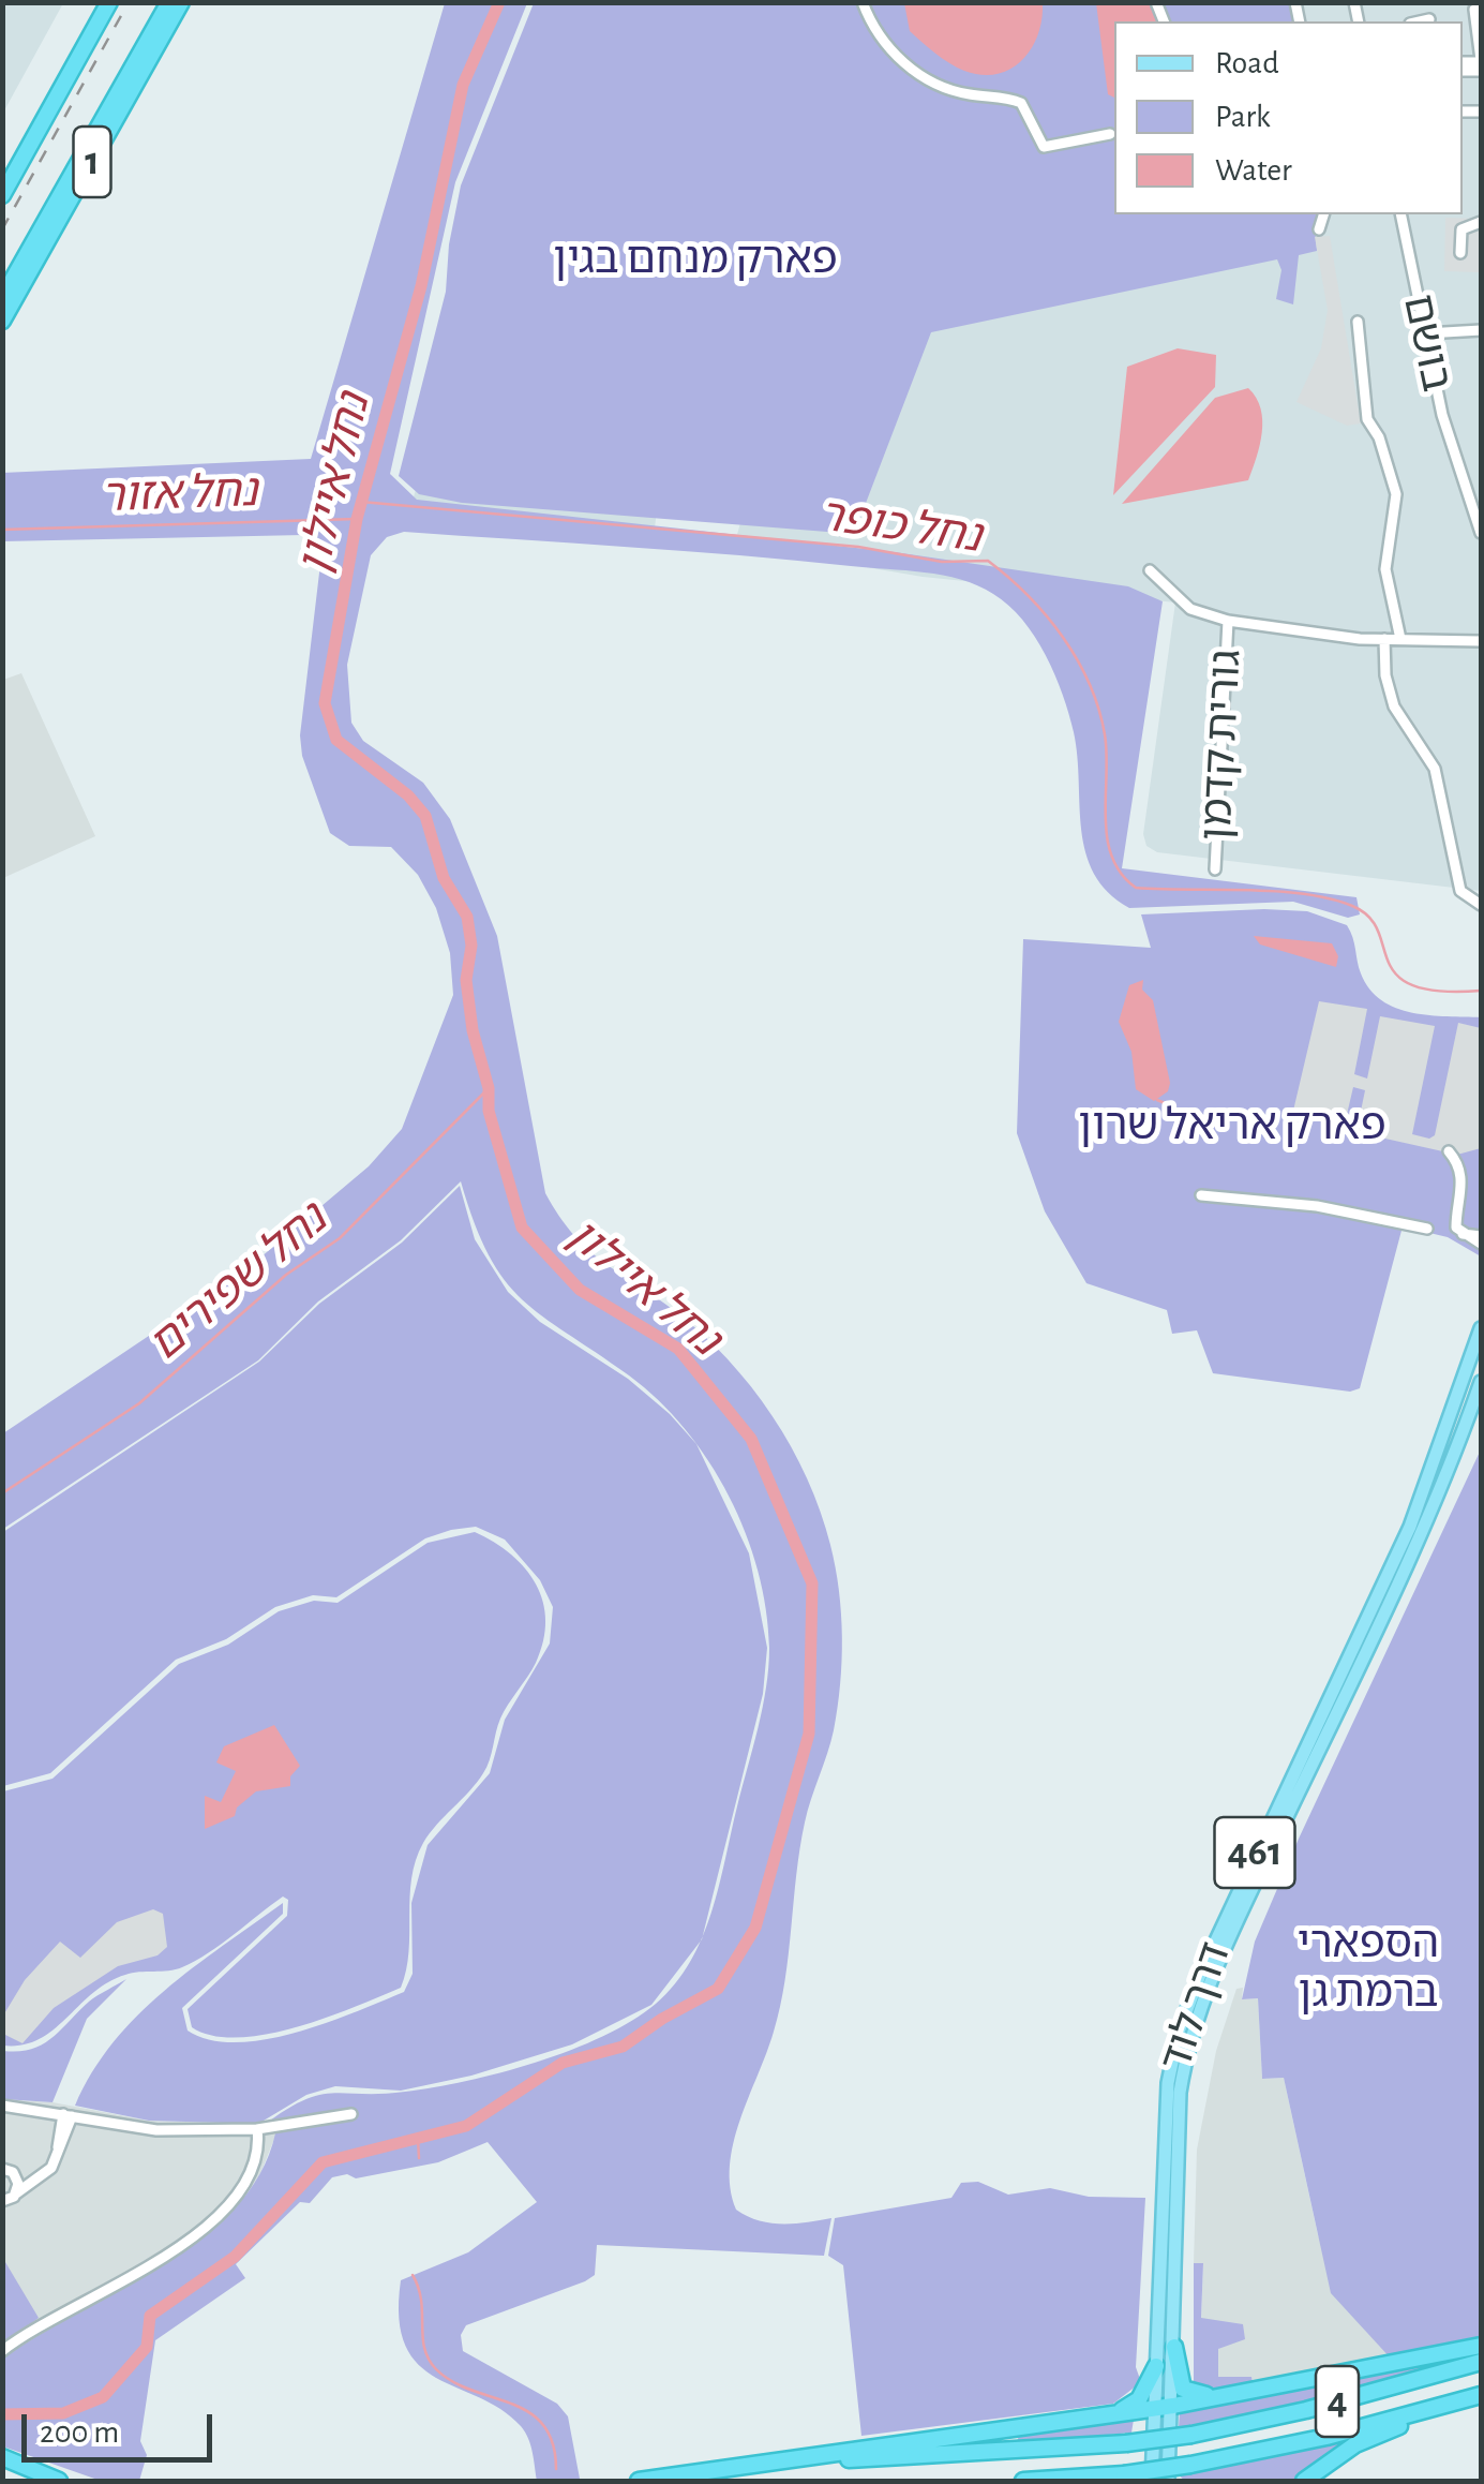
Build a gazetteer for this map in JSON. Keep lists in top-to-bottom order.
{
  "streets": {
    "highway": ["1", "4"],
    "main road": ["461", "דרך לוד"],
    "street": ["בושם", "גורית קדמן"]
  },
  "water": [
    "נחל איילון",
    "נחל אזור",
    "נחל כופר",
    "נחל שפירים"
  ],
  "parks": ["פארק מנחם בגין", "פארק אריאל שרון", "הספארי ברמת גן"],
  "legend": ["Road", "Park", "Water"],
  "scale_bar": "200 m"
}
